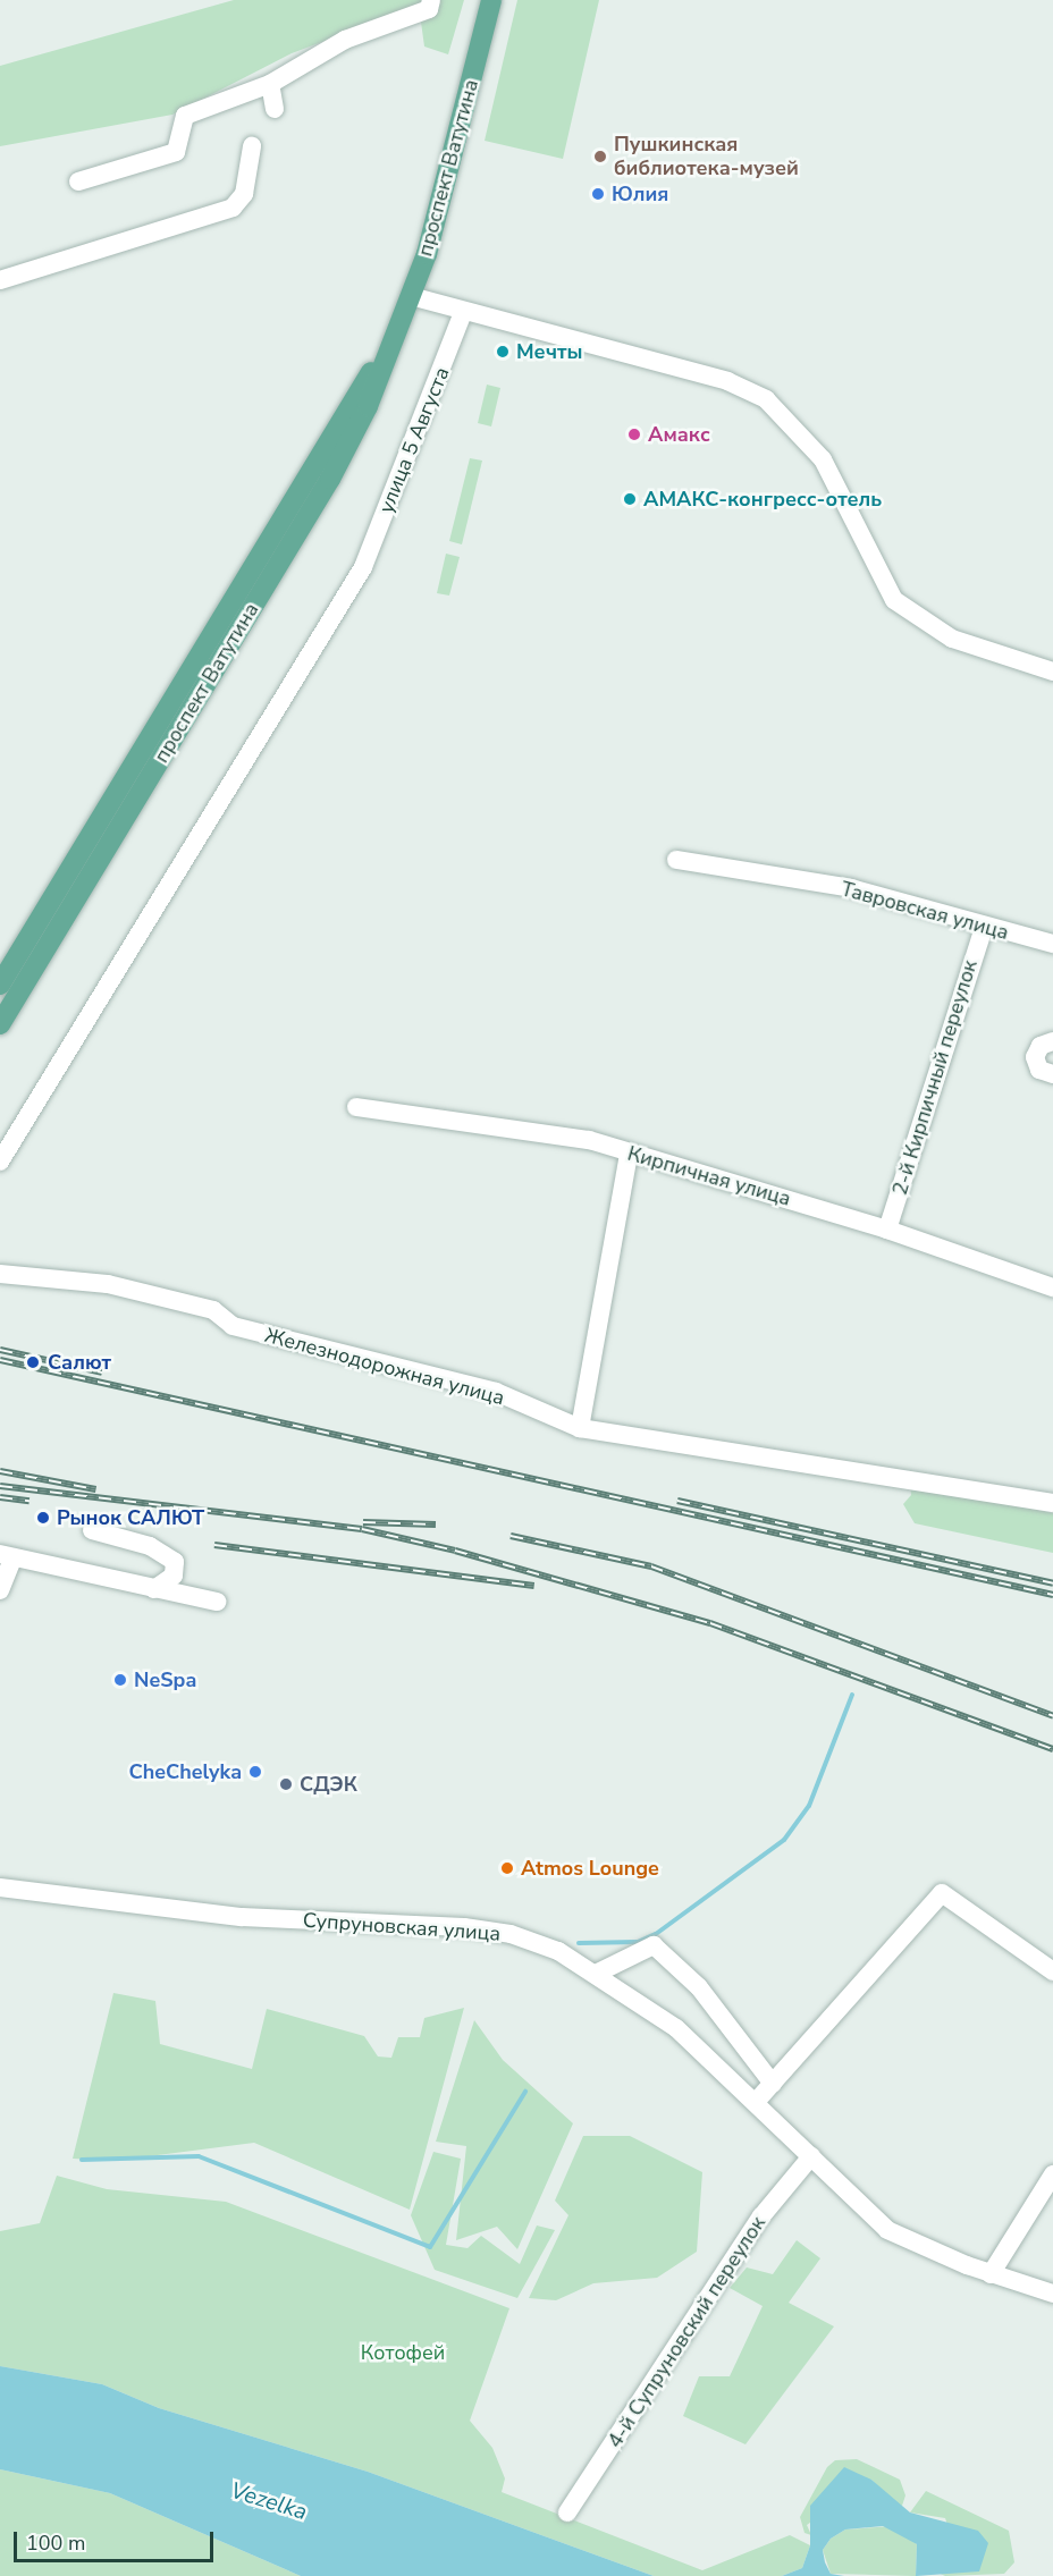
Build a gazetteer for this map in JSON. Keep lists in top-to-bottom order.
{
  "streets": {
    "main road": ["проспект Ватутина"],
    "street": [
      "улица 5 Августа",
      "Тавровская улица",
      "2-й Кирпичный переулок",
      "Кирпичная улица",
      "Железнодорожная улица",
      "Супруновская улица",
      "4-й Супруновский переулок"
    ]
  },
  "crossings": [
    ["Тавровская улица", "2-й Кирпичный переулок"],
    ["2-й Кирпичный переулок", "Кирпичная улица"],
    ["Супруновская улица", "4-й Супруновский переулок"]
  ],
  "water": ["Vezelka"],
  "parks": ["Котофей"],
  "places": [
    "Пушкинская библиотека-музей",
    "Юлия",
    "Мечты",
    "Амакс",
    "АМАКС-конгресс-отель",
    "Салют",
    "Рынок САЛЮТ",
    "NeSpa",
    "CheChelyka",
    "СДЭК",
    "Atmos Lounge"
  ],
  "scale_bar": "100 m"
}
